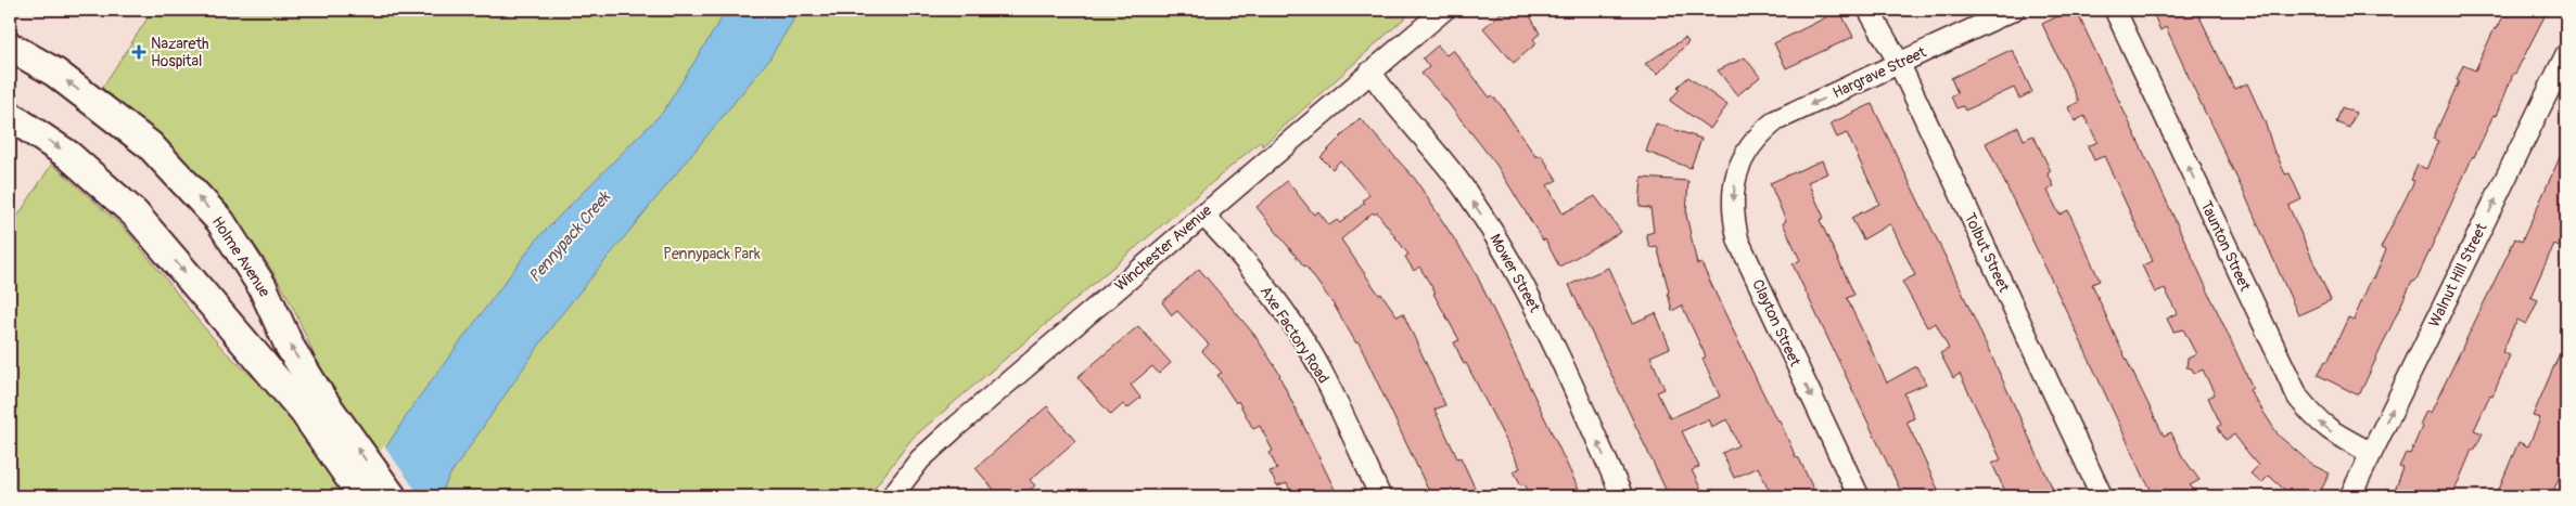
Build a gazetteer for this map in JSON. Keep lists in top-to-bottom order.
{
  "streets": {
    "main road": ["Holme Avenue"],
    "street": [
      "Hargrave Street",
      "Taunton Street",
      "Winchester Avenue",
      "Tolbut Street",
      "Mower Street",
      "Walnut Hill Street",
      "Clayton Street",
      "Axe Factory Road"
    ]
  },
  "crossings": [
    ["Hargrave Street", "Tolbut Street"],
    ["Hargrave Street", "Clayton Street"],
    ["Taunton Street", "Walnut Hill Street"],
    ["Winchester Avenue", "Mower Street"],
    ["Winchester Avenue", "Axe Factory Road"]
  ],
  "one_way": [
    "Hargrave Street",
    "Taunton Street",
    "Mower Street",
    "Walnut Hill Street",
    "Clayton Street"
  ],
  "water": ["Pennypack Creek"],
  "parks": ["Pennypack Park"],
  "places": {
    "health": ["Nazareth Hospital"]
  }
}
